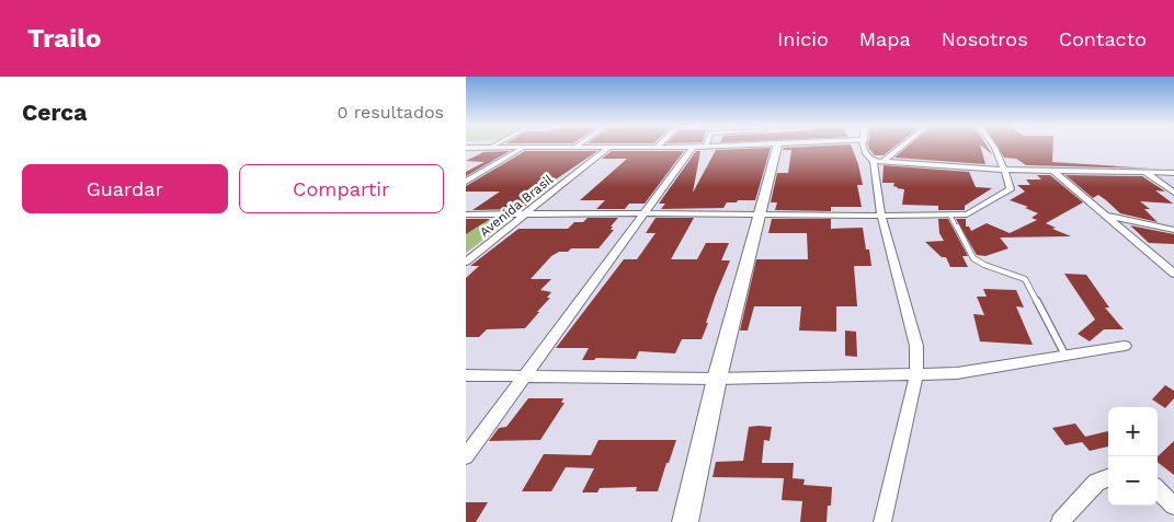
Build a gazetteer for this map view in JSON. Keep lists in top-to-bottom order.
{
  "streets": {
    "street": ["Avenida Brasil"]
  },
  "page": {
    "header": "Trailo",
    "nav": [
      "Inicio",
      "Mapa",
      "Nosotros",
      "Contacto"
    ],
    "heading": ["Cerca", "0 resultados"],
    "buttons": ["Guardar", "Compartir"],
    "map_buttons": ["+", "−"]
  }
}
